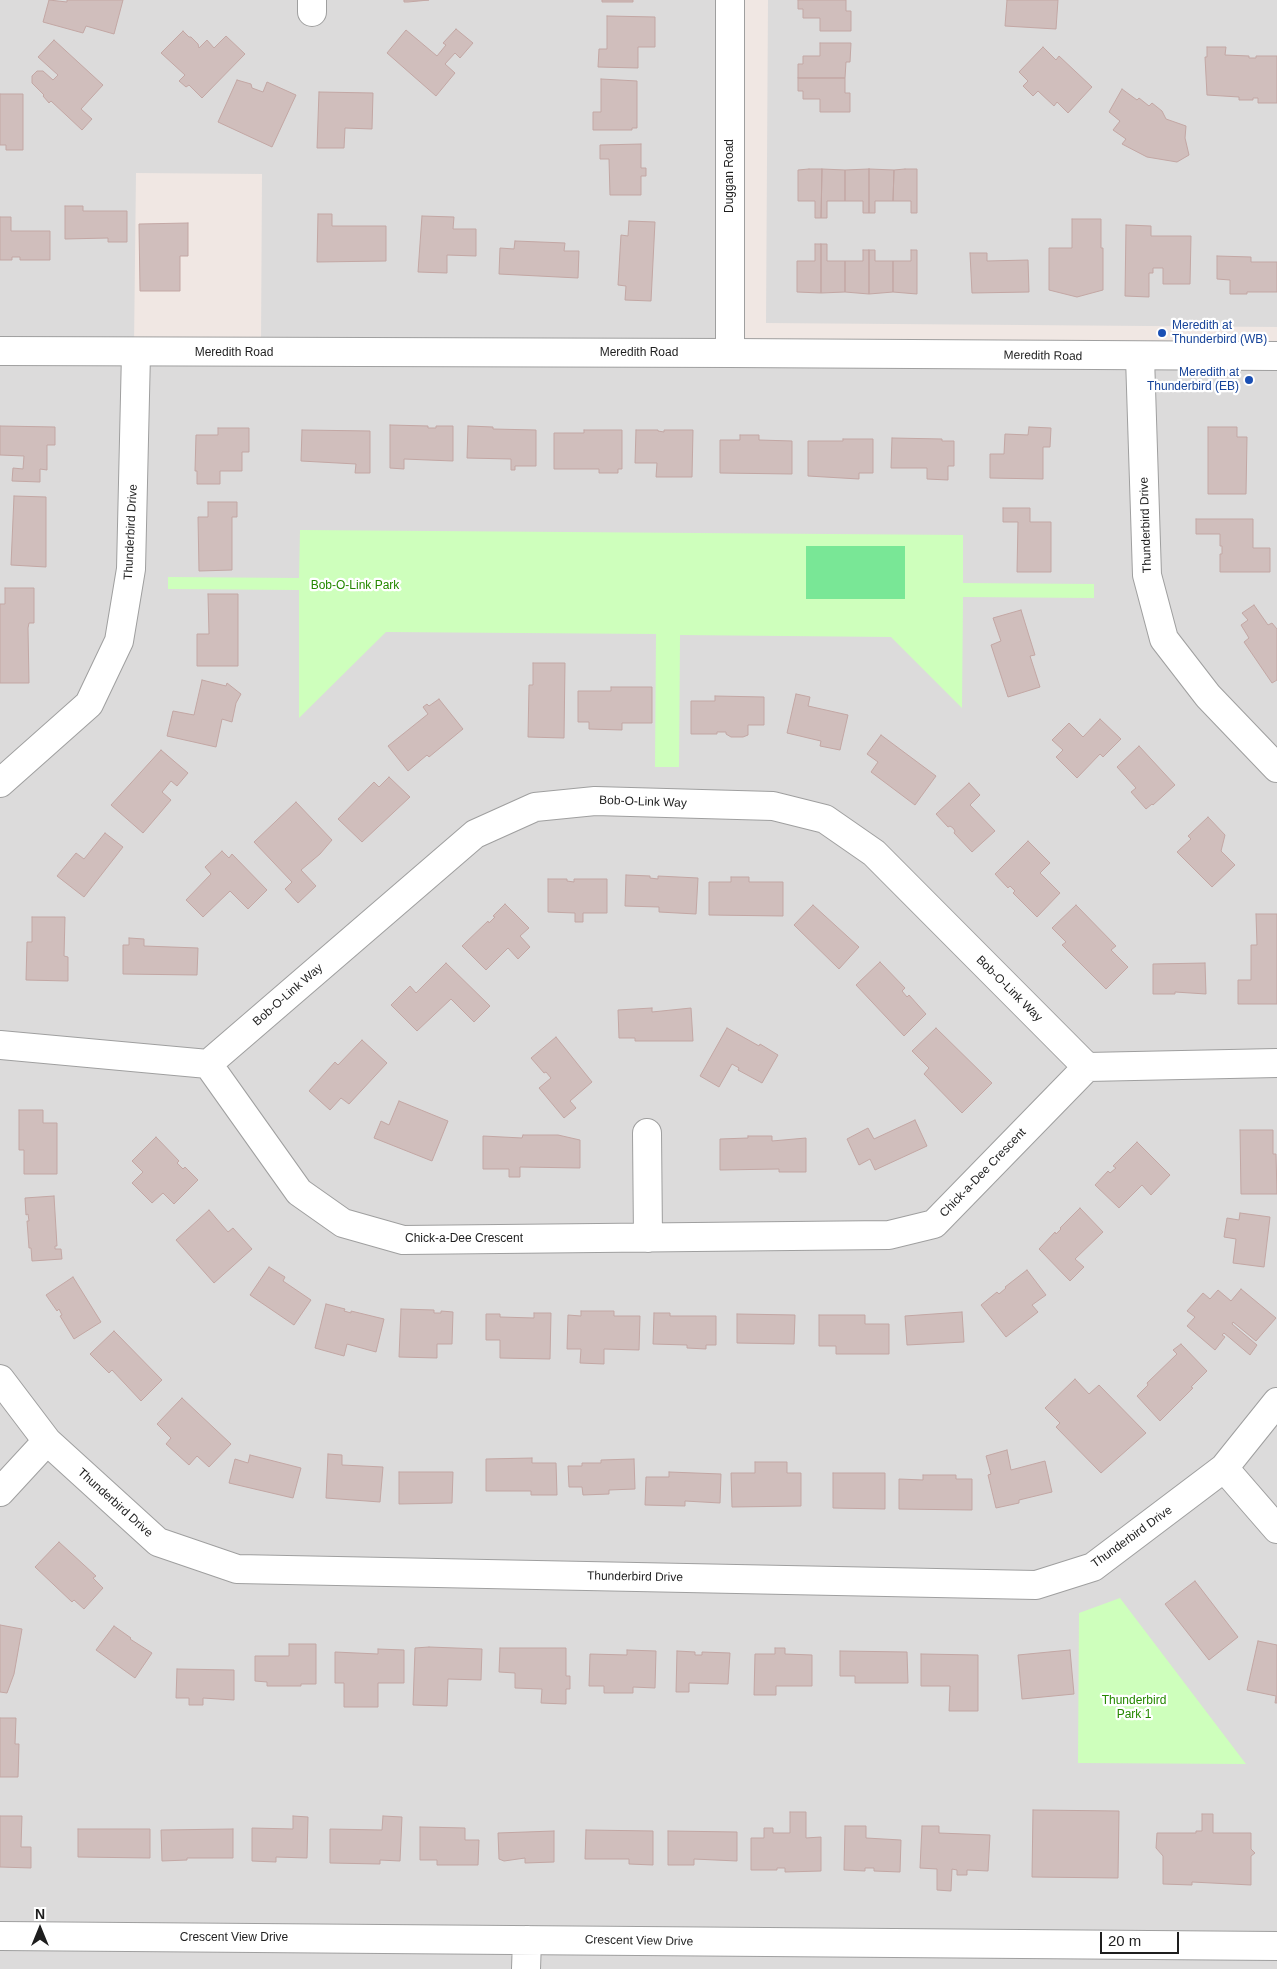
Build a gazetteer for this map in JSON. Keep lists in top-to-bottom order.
{
  "streets": {
    "street": [
      "Duggan Road",
      "Meredith Road",
      "Thunderbird Drive",
      "Bob-O-Link Way",
      "Chick-a-Dee Crescent",
      "Crescent View Drive"
    ]
  },
  "crossings": [
    ["Duggan Road", "Meredith Road"],
    ["Meredith Road", "Thunderbird Drive"],
    ["Bob-O-Link Way", "Chick-a-Dee Crescent"]
  ],
  "parks": ["Bob-O-Link Park", "Thunderbird Park 1"],
  "places": ["Meredith at Thunderbird (WB)", "Meredith at Thunderbird (EB)"],
  "scale_bar": "20 m",
  "north": "top"
}
